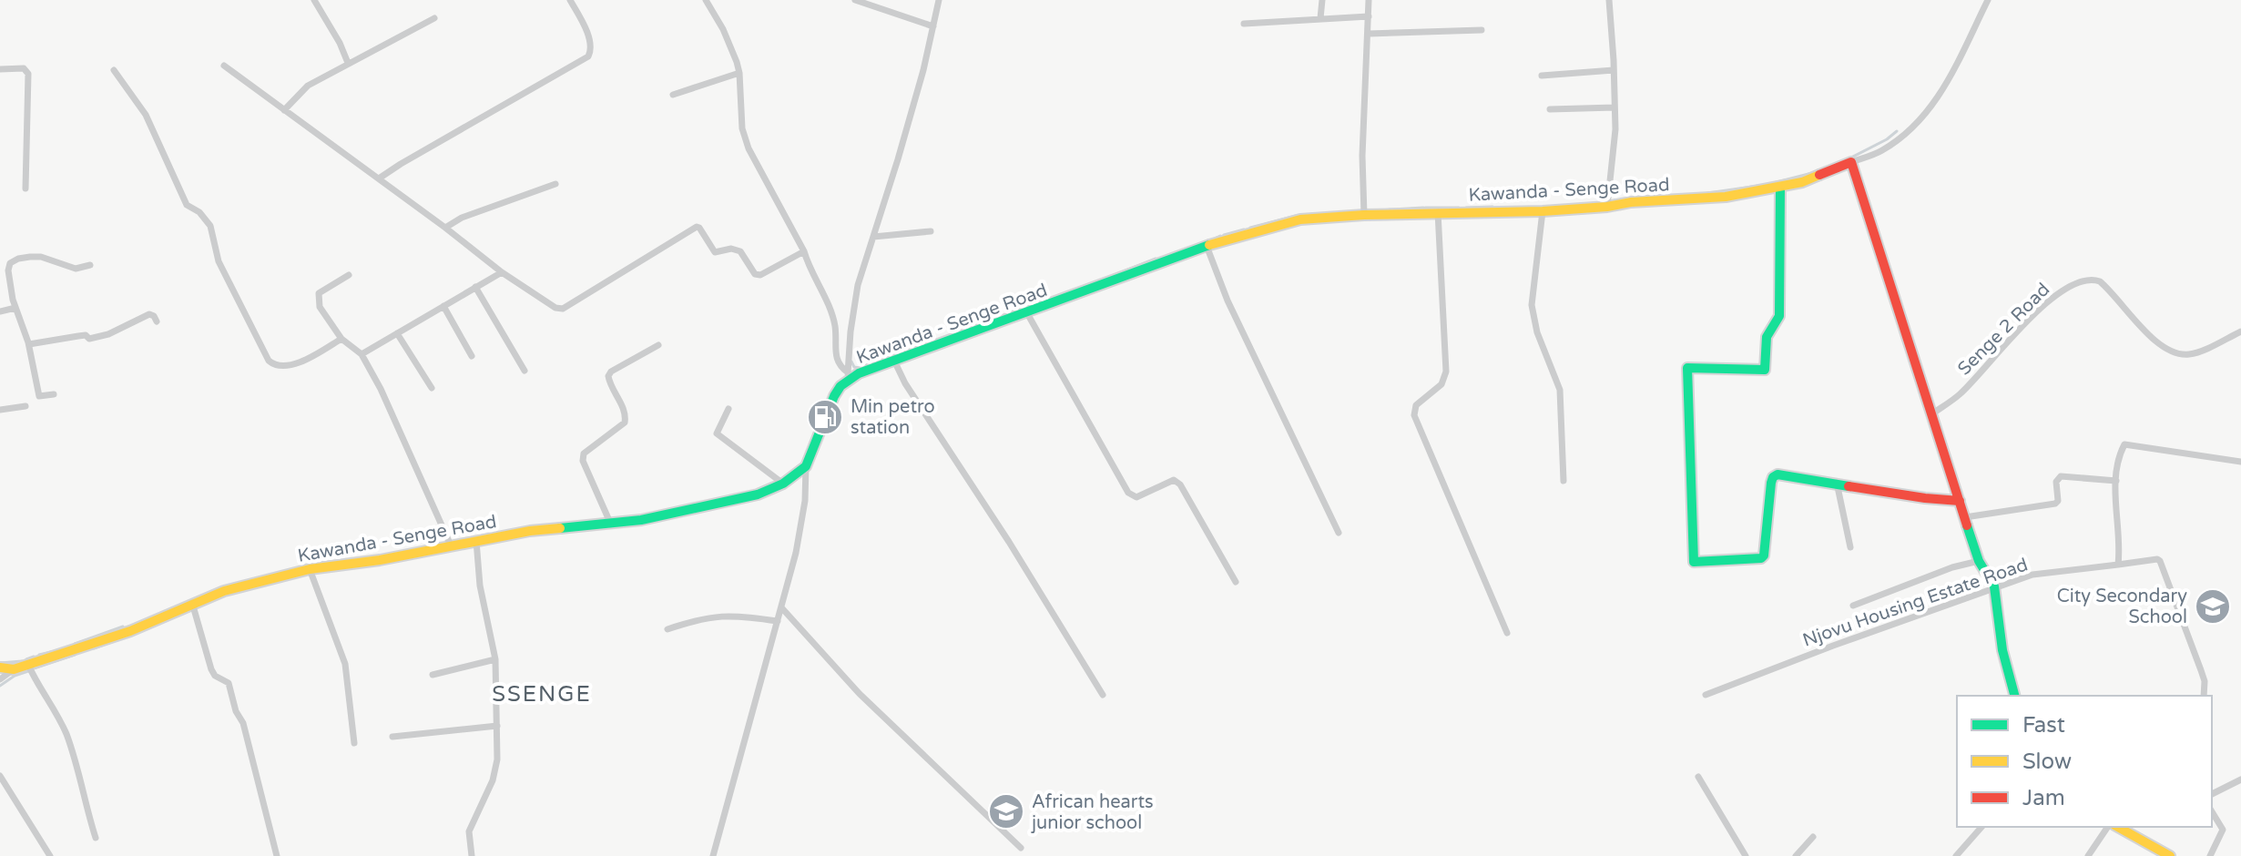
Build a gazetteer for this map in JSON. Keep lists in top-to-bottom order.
{
  "streets": {
    "street": ["Kawanda - Senge Road", "Senge 2 Road", "Njovu Housing Estate Road"]
  },
  "districts": ["SSENGE"],
  "places": {
    "fuel station": ["Min petro station"],
    "school or university": ["City Secondary School", "African hearts junior school"]
  },
  "legend": ["Fast", "Slow", "Jam"]
}
